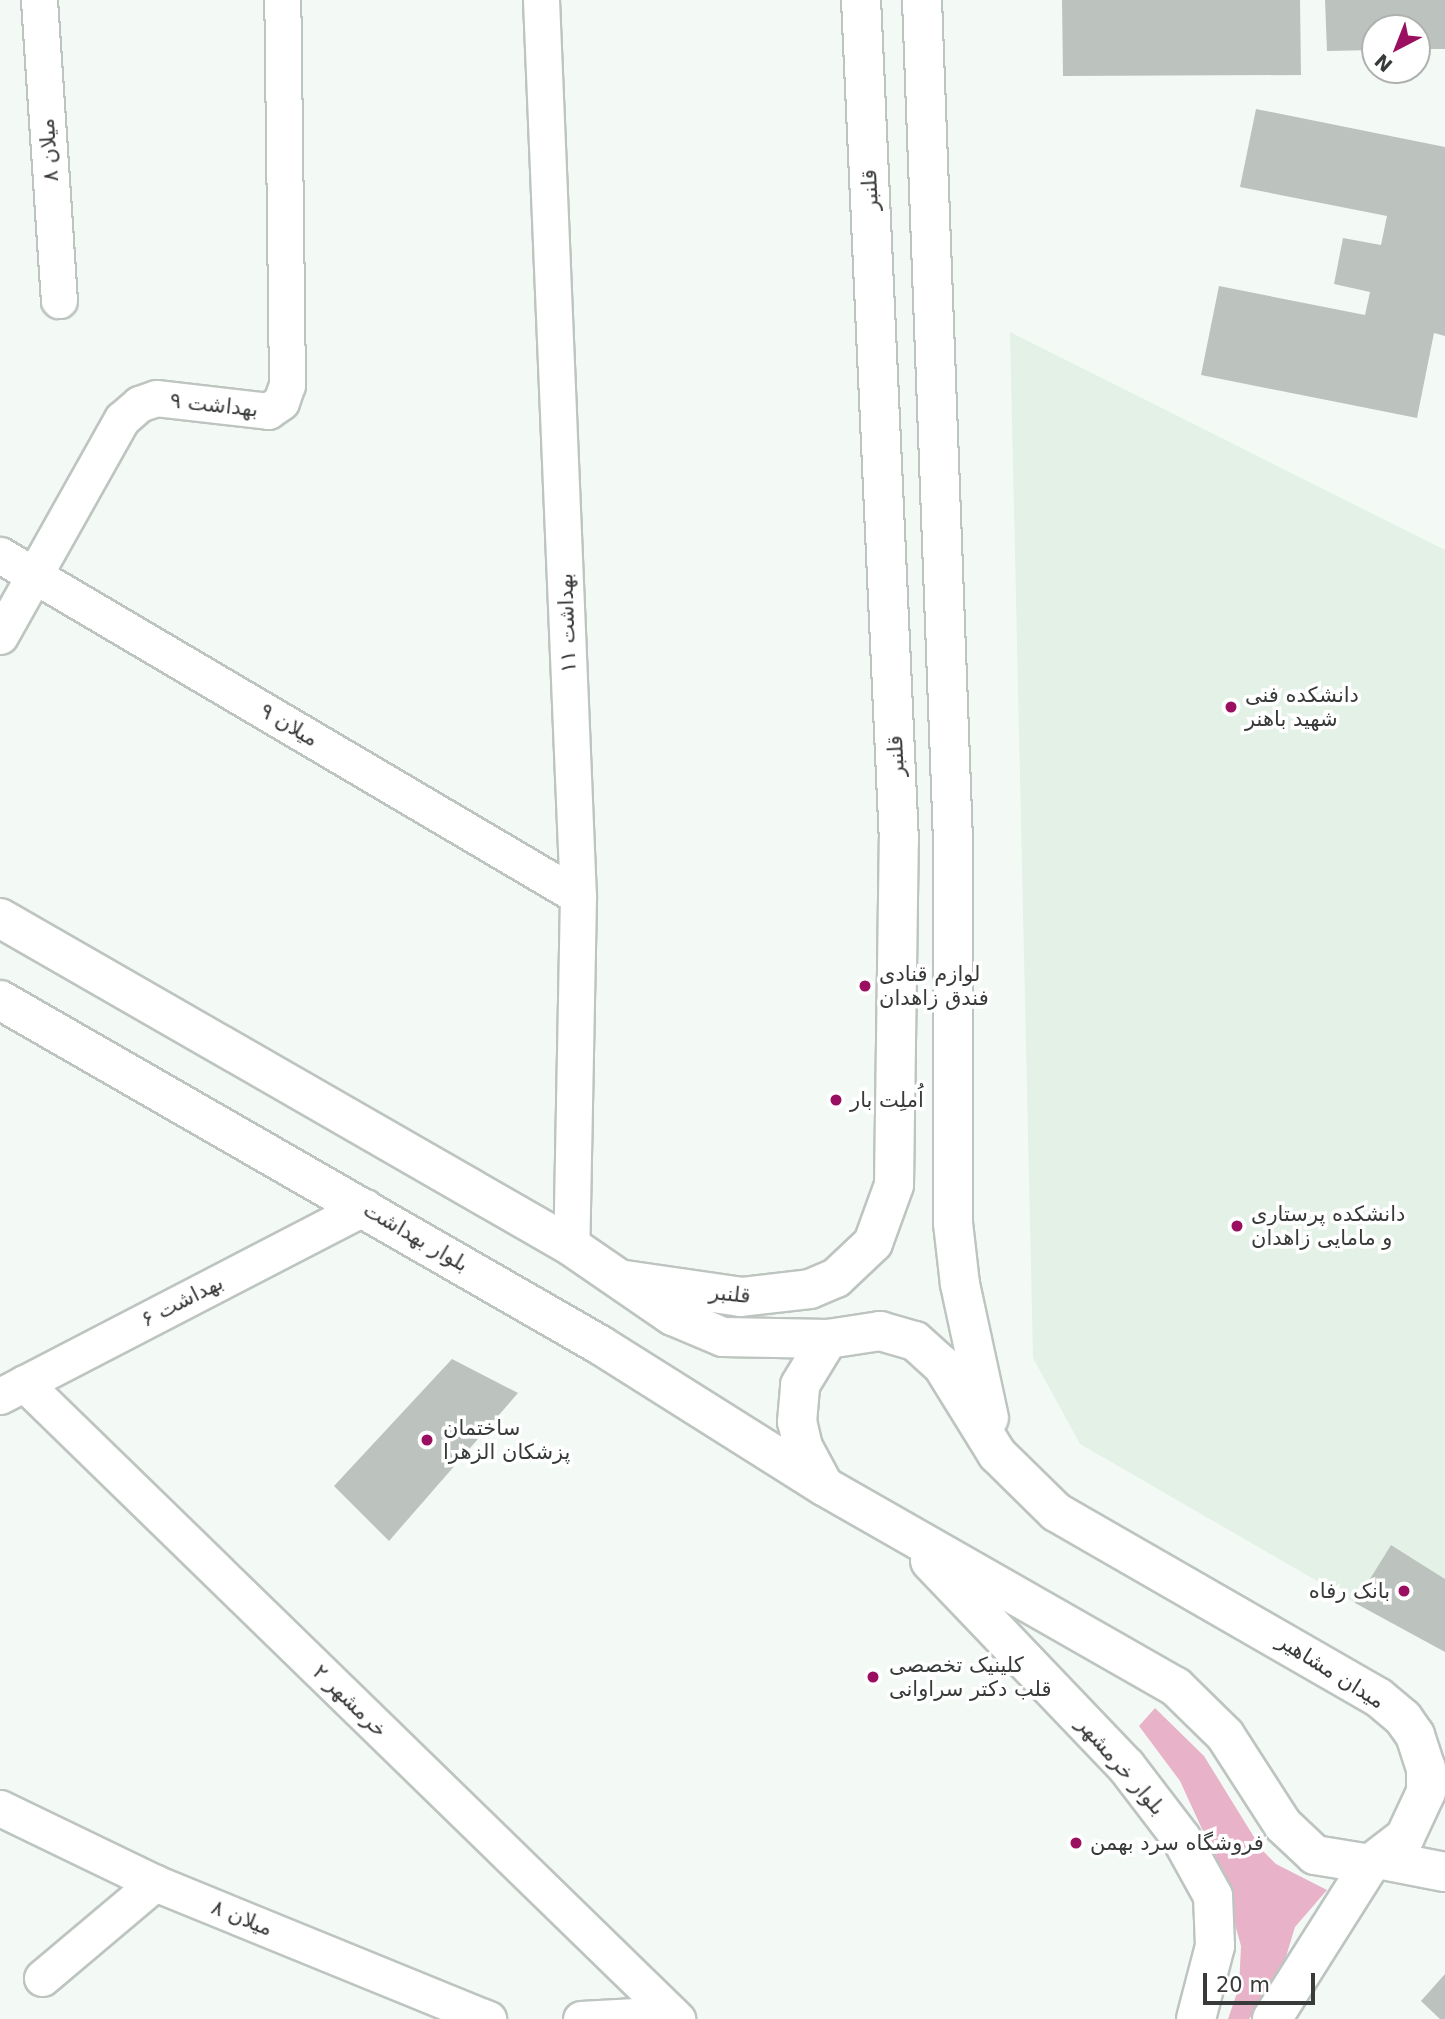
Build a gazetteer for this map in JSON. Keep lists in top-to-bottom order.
{
  "streets": {
    "main road": [
      "قلنبر",
      "بلوار بهداشت",
      "میدان مشاهیر",
      "بلوار خرمشهر"
    ],
    "street": [
      "میلان ۸",
      "بهداشت ۹",
      "بهداشت ۱۱",
      "میلان ۹",
      "بهداشت ۶",
      "خرمشهر ۲"
    ]
  },
  "crossings": [
    ["بهداشت ۹", "میلان ۹"],
    ["بهداشت ۱۱", "میلان ۹"],
    ["بلوار بهداشت", "بهداشت ۶"],
    ["بهداشت ۶", "خرمشهر ۲"]
  ],
  "places": [
    "دانشکده فنی شهید باهنر",
    "لوازم قنادی فندق زاهدان",
    "اُملِت بار",
    "دانشکده پرستاری و مامایی زاهدان",
    "ساختمان پزشکان الزهرا",
    "بانک رفاه",
    "کلینیک تخصصی قلب دکتر سراوانی",
    "فروشگاه سرد بهمن"
  ],
  "scale_bar": "20 m",
  "north": "bottom left"
}
